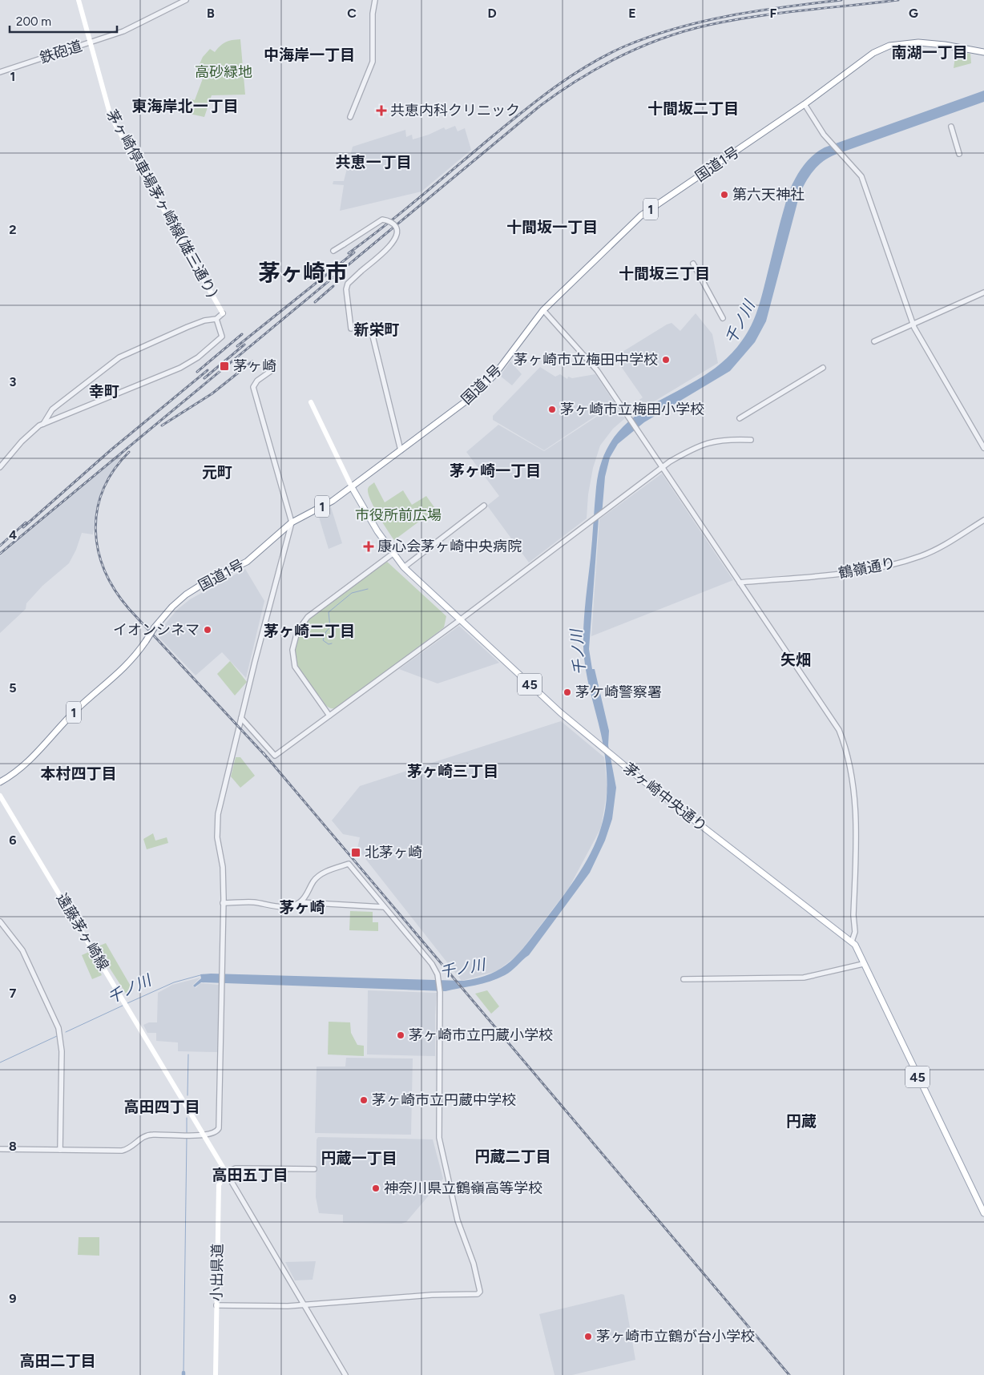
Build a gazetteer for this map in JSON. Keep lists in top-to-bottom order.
{
  "streets": {
    "main road": [
      "国道1号",
      "茅ヶ崎停車場茅ヶ崎線(雄三通り)",
      "1",
      "45",
      "茅ヶ崎中央通り",
      "遠藤茅ヶ崎線",
      "小出県道"
    ],
    "street": ["鉄砲道", "鶴嶺通り"]
  },
  "crossings": [
    ["鉄砲道", "茅ヶ崎停車場茅ヶ崎線(雄三通り)"],
    ["国道1号", "茅ヶ崎中央通り"],
    ["遠藤茅ヶ崎線", "小出県道"]
  ],
  "districts": [
    "南湖一丁目",
    "中海岸一丁目",
    "東海岸北一丁目",
    "十間坂二丁目",
    "共恵一丁目",
    "十間坂一丁目",
    "茅ヶ崎市",
    "十間坂三丁目",
    "新栄町",
    "幸町",
    "茅ヶ崎一丁目",
    "元町",
    "茅ヶ崎二丁目",
    "矢畑",
    "茅ヶ崎三丁目",
    "本村四丁目",
    "茅ヶ崎",
    "高田四丁目",
    "円蔵",
    "円蔵二丁目",
    "円蔵一丁目",
    "高田五丁目",
    "高田二丁目"
  ],
  "water": ["千ノ川"],
  "parks": ["高砂緑地", "市役所前広場"],
  "places": {
    "health": ["共恵内科クリニック", "康心会茅ヶ崎中央病院"],
    "other": [
      "第六天神社",
      "茅ヶ崎市立梅田中学校",
      "茅ヶ崎市立梅田小学校",
      "イオンシネマ",
      "茅ケ崎警察署",
      "茅ヶ崎市立円蔵小学校",
      "茅ヶ崎市立円蔵中学校",
      "神奈川県立鶴嶺高等学校",
      "茅ヶ崎市立鶴が台小学校"
    ],
    "transit": ["茅ヶ崎", "北茅ヶ崎"]
  },
  "scale_bar": "200 m",
  "grid": {
    "columns": [
      "B",
      "C",
      "D",
      "E",
      "F",
      "G"
    ],
    "rows": [
      "1",
      "2",
      "3",
      "4",
      "5",
      "6",
      "7",
      "8",
      "9"
    ]
  }
}
